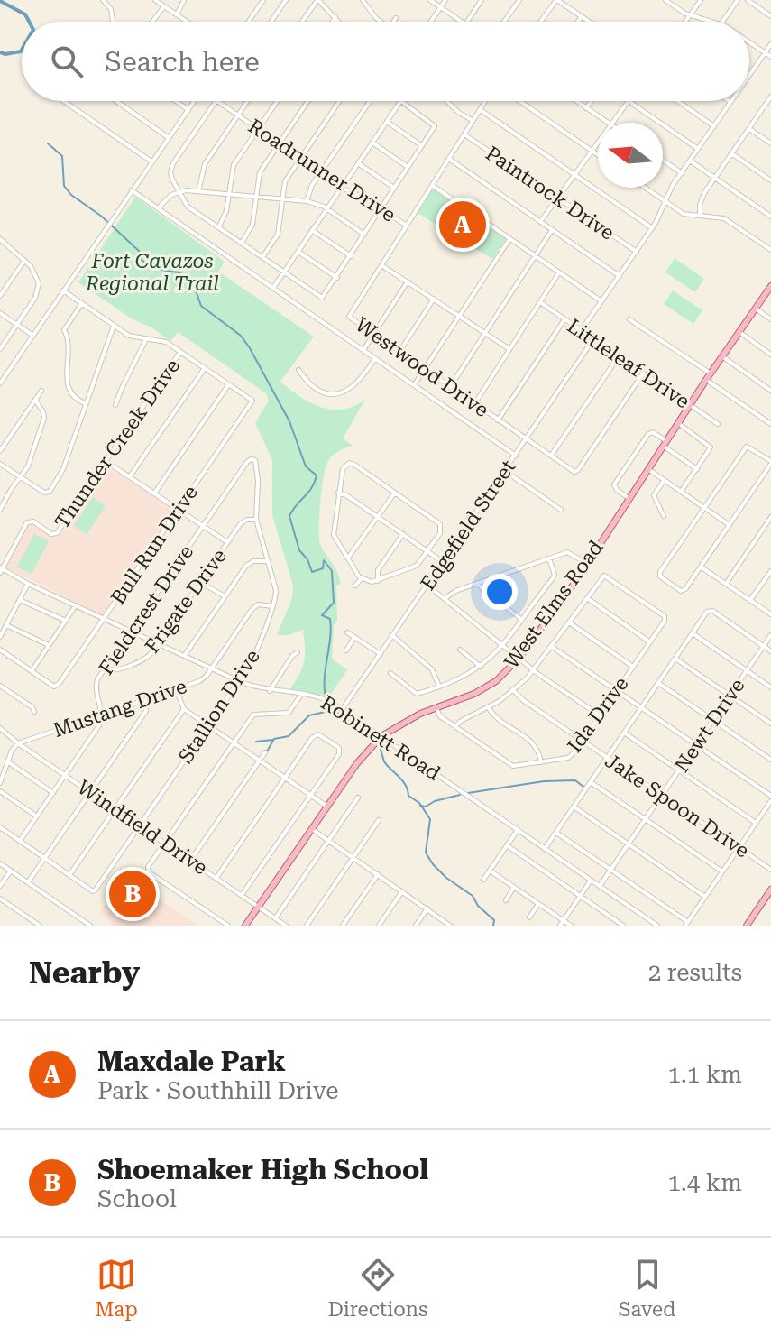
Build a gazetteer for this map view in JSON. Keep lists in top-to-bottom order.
{
  "streets": {
    "main road": ["West Elms Road"],
    "street": [
      "Roadrunner Drive",
      "Paintrock Drive",
      "Littleleaf Drive",
      "Westwood Drive",
      "Thunder Creek Drive",
      "Edgefield Street",
      "Bull Run Drive",
      "Frigate Drive",
      "Fieldcrest Drive",
      "Stallion Drive",
      "Mustang Drive",
      "Ida Drive",
      "Newt Drive",
      "Robinett Road",
      "Jake Spoon Drive",
      "Windfield Drive"
    ]
  },
  "crossings": [
    ["Roadrunner Drive", "Westwood Drive"],
    ["Paintrock Drive", "Westwood Drive"],
    ["Littleleaf Drive", "Westwood Drive"],
    ["Littleleaf Drive", "Edgefield Street"],
    ["Littleleaf Drive", "West Elms Road"],
    ["Westwood Drive", "Edgefield Street"],
    ["Thunder Creek Drive", "Robinett Road"],
    ["Edgefield Street", "Robinett Road"],
    ["Bull Run Drive", "Robinett Road"],
    ["Frigate Drive", "Fieldcrest Drive"],
    ["Frigate Drive", "Stallion Drive"],
    ["Frigate Drive", "Robinett Road"],
    ["West Elms Road", "Ida Drive"],
    ["West Elms Road", "Robinett Road"],
    ["West Elms Road", "Windfield Drive"],
    ["Fieldcrest Drive", "Stallion Drive"],
    ["Fieldcrest Drive", "Mustang Drive"],
    ["Fieldcrest Drive", "Robinett Road"],
    ["Stallion Drive", "Mustang Drive"],
    ["Stallion Drive", "Robinett Road"],
    ["Stallion Drive", "Windfield Drive"],
    ["Mustang Drive", "Robinett Road"],
    ["Mustang Drive", "Windfield Drive"],
    ["Ida Drive", "Jake Spoon Drive"],
    ["Newt Drive", "Robinett Road"],
    ["Newt Drive", "Jake Spoon Drive"]
  ],
  "parks": ["Fort Cavazos Regional Trail"],
  "north": "left",
  "page": {
    "search": "Search here",
    "pins": ["A", "B"],
    "heading": ["Nearby", "2 results"],
    "list": [
      {
        "mark": "A",
        "name": "Maxdale Park",
        "note": "Park · Southhill Drive",
        "value": "1.1 km"
      },
      {
        "mark": "B",
        "name": "Shoemaker High School",
        "note": "School",
        "value": "1.4 km"
      }
    ],
    "nav": ["Map", "Directions", "Saved"]
  }
}
